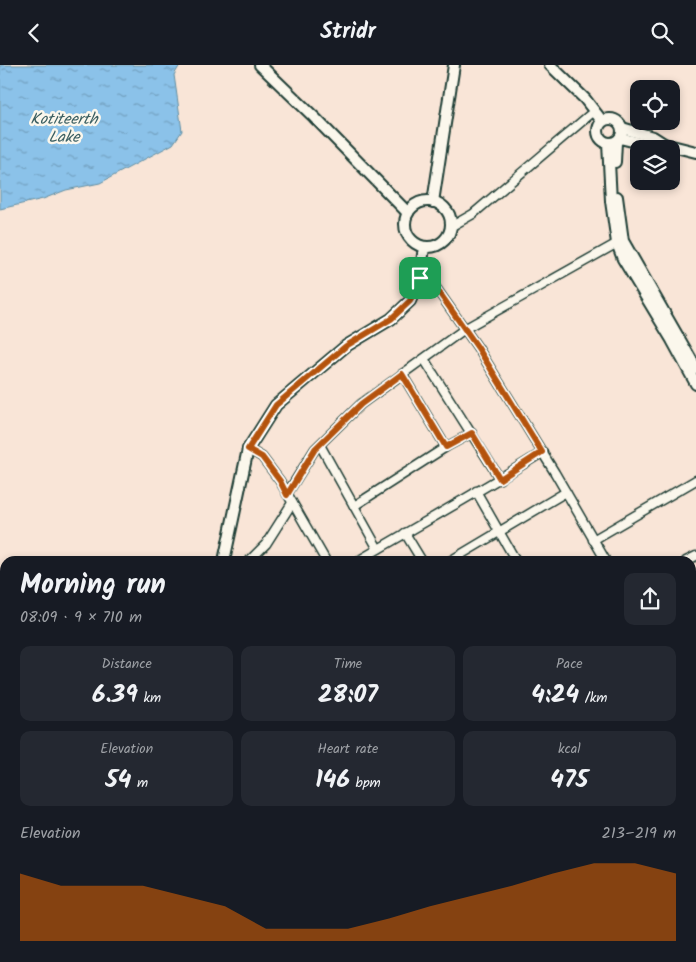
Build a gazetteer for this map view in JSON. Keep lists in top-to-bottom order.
{
  "water": ["Kotiteerth Lake"],
  "page": {
    "header": "Stridr",
    "heading": ["Morning run", "08:09 · 9 × 710 m"],
    "stats": [
      ["Distance", "6.39 km"],
      ["Time", "28:07"],
      ["Pace", "4:24 /km"],
      ["Elevation", "54 m"],
      ["Heart rate", "146 bpm"],
      ["kcal", "475"]
    ],
    "chart": ["Elevation", "213–219 m"]
  }
}
